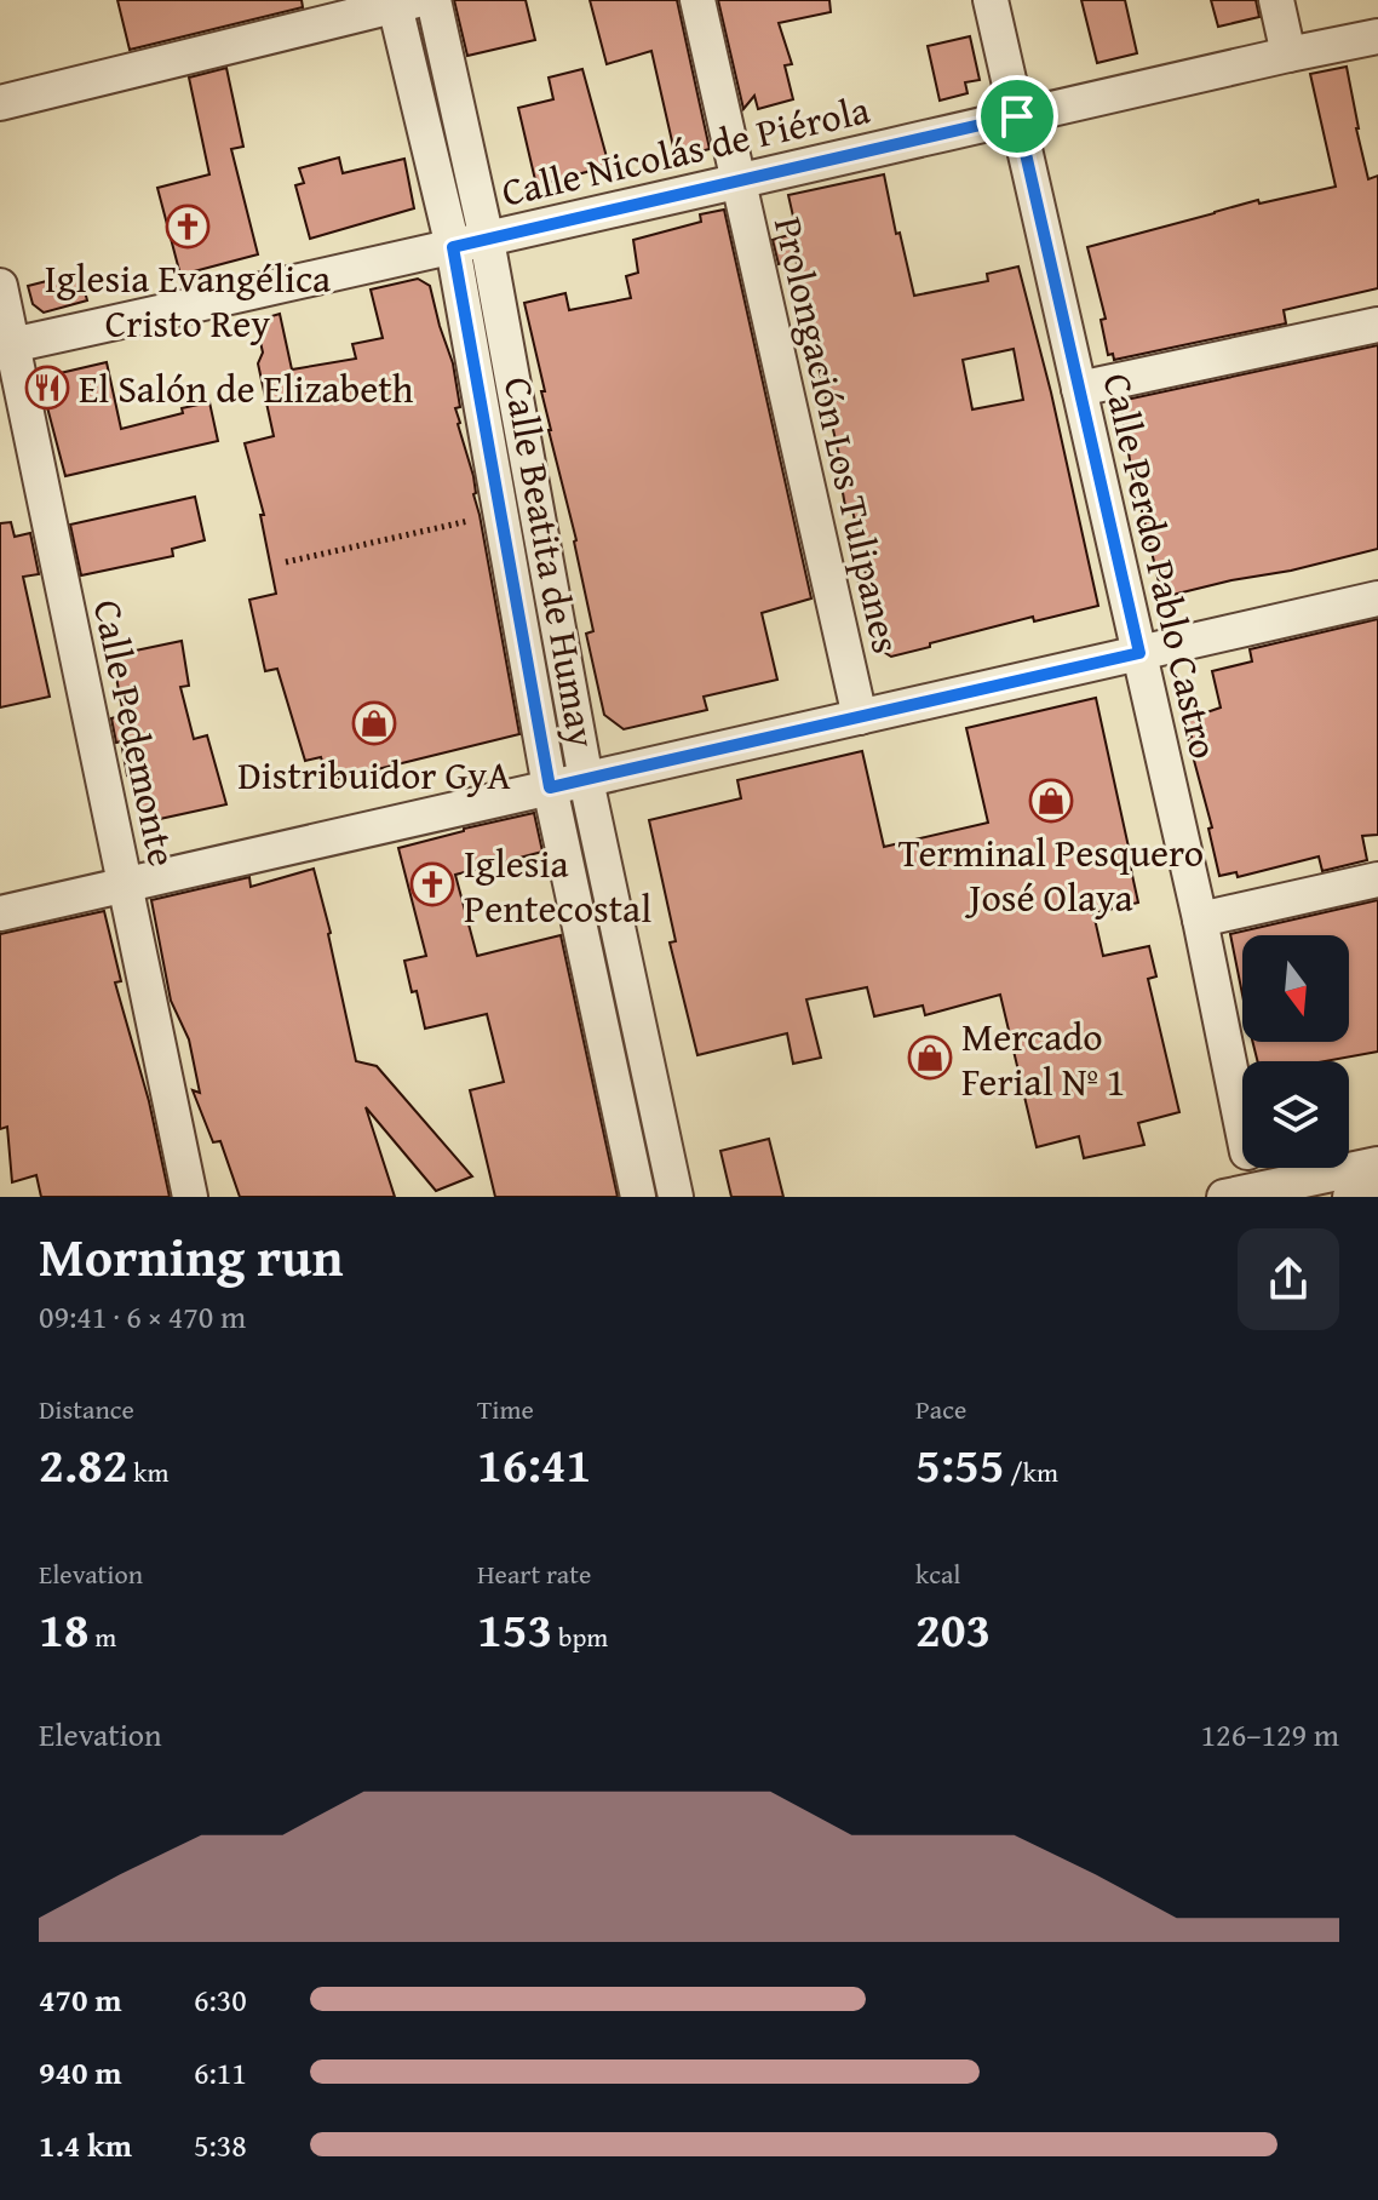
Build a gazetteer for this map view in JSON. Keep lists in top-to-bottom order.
{
  "streets": {
    "street": [
      "Calle Nicolás de Piérola",
      "Prolongación Los Tulipanes",
      "Calle Beatita de Humay",
      "Calle Perdo Pablo Castro",
      "Calle Pedemonte"
    ]
  },
  "crossings": [
    ["Calle Nicolás de Piérola", "Prolongación Los Tulipanes"],
    ["Calle Nicolás de Piérola", "Calle Beatita de Humay"],
    ["Calle Nicolás de Piérola", "Calle Perdo Pablo Castro"],
    ["Calle Nicolás de Piérola", "Calle Pedemonte"]
  ],
  "places": {
    "church": ["Iglesia Evangélica Cristo Rey", "Iglesia Pentecostal"],
    "restaurant": ["El Salón de Elizabeth"],
    "shop": ["Distribuidor GyA", "Terminal Pesquero José Olaya", "Mercado Ferial Nº 1"]
  },
  "north": "bottom",
  "page": {
    "heading": ["Morning run", "09:41 · 6 × 470 m"],
    "stats": [
      ["Distance", "2.82 km"],
      ["Time", "16:41"],
      ["Pace", "5:55 /km"],
      ["Elevation", "18 m"],
      ["Heart rate", "153 bpm"],
      ["kcal", "203"]
    ],
    "chart": ["Elevation", "126–129 m"],
    "list": [
      {
        "name": "470 m",
        "note": "6:30"
      },
      {
        "name": "940 m",
        "note": "6:11"
      },
      {
        "name": "1.4 km",
        "note": "5:38"
      }
    ]
  }
}
